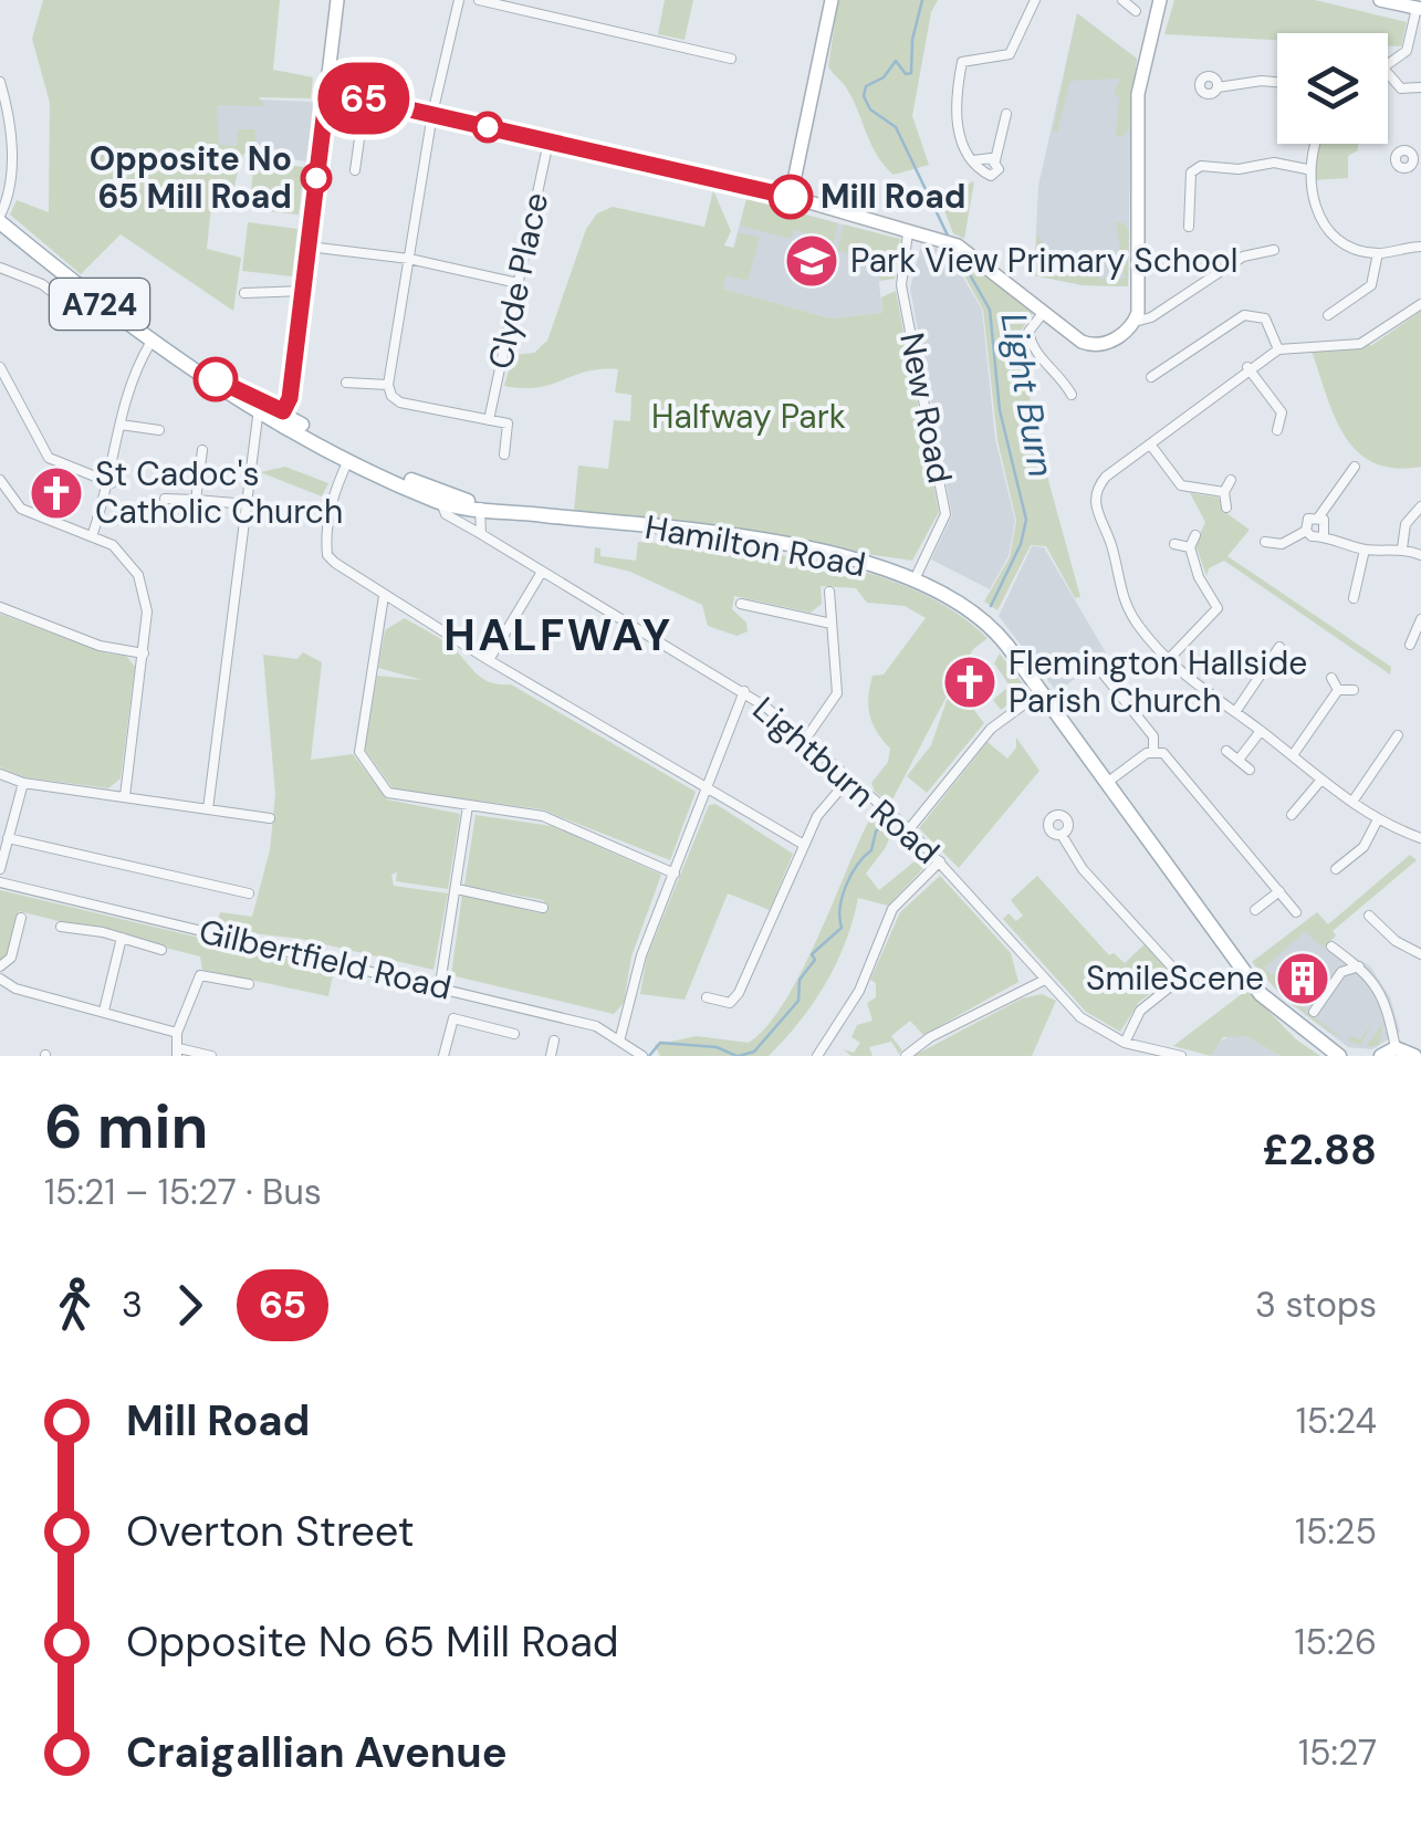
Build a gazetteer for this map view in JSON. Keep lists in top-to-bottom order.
{
  "streets": {
    "main road": ["A724", "Hamilton Road"],
    "street": [
      "Clyde Place",
      "New Road",
      "Lightburn Road",
      "Gilbertfield Road"
    ]
  },
  "crossings": [
    ["New Road", "Hamilton Road"],
    ["Hamilton Road", "Lightburn Road"]
  ],
  "districts": ["HALFWAY"],
  "water": ["Light Burn"],
  "parks": ["Halfway Park"],
  "places": {
    "other": ["Opposite No 65 Mill Road", "Mill Road"],
    "school or university": ["Park View Primary School"],
    "church": ["St Cadoc's Catholic Church", "Flemington Hallside Parish Church"],
    "building": ["SmileScene"]
  },
  "lines": ["bus line 65"],
  "page": {
    "on_map": "65",
    "heading": ["6 min", "15:21 – 15:27 · Bus", "£2.88"],
    "legs": ["3", "65", "3 stops"],
    "list": [
      {
        "name": "Mill Road",
        "value": "15:24"
      },
      {
        "name": "Overton Street",
        "value": "15:25"
      },
      {
        "name": "Opposite No 65 Mill Road",
        "value": "15:26"
      },
      {
        "name": "Craigallian Avenue",
        "value": "15:27"
      }
    ]
  }
}
